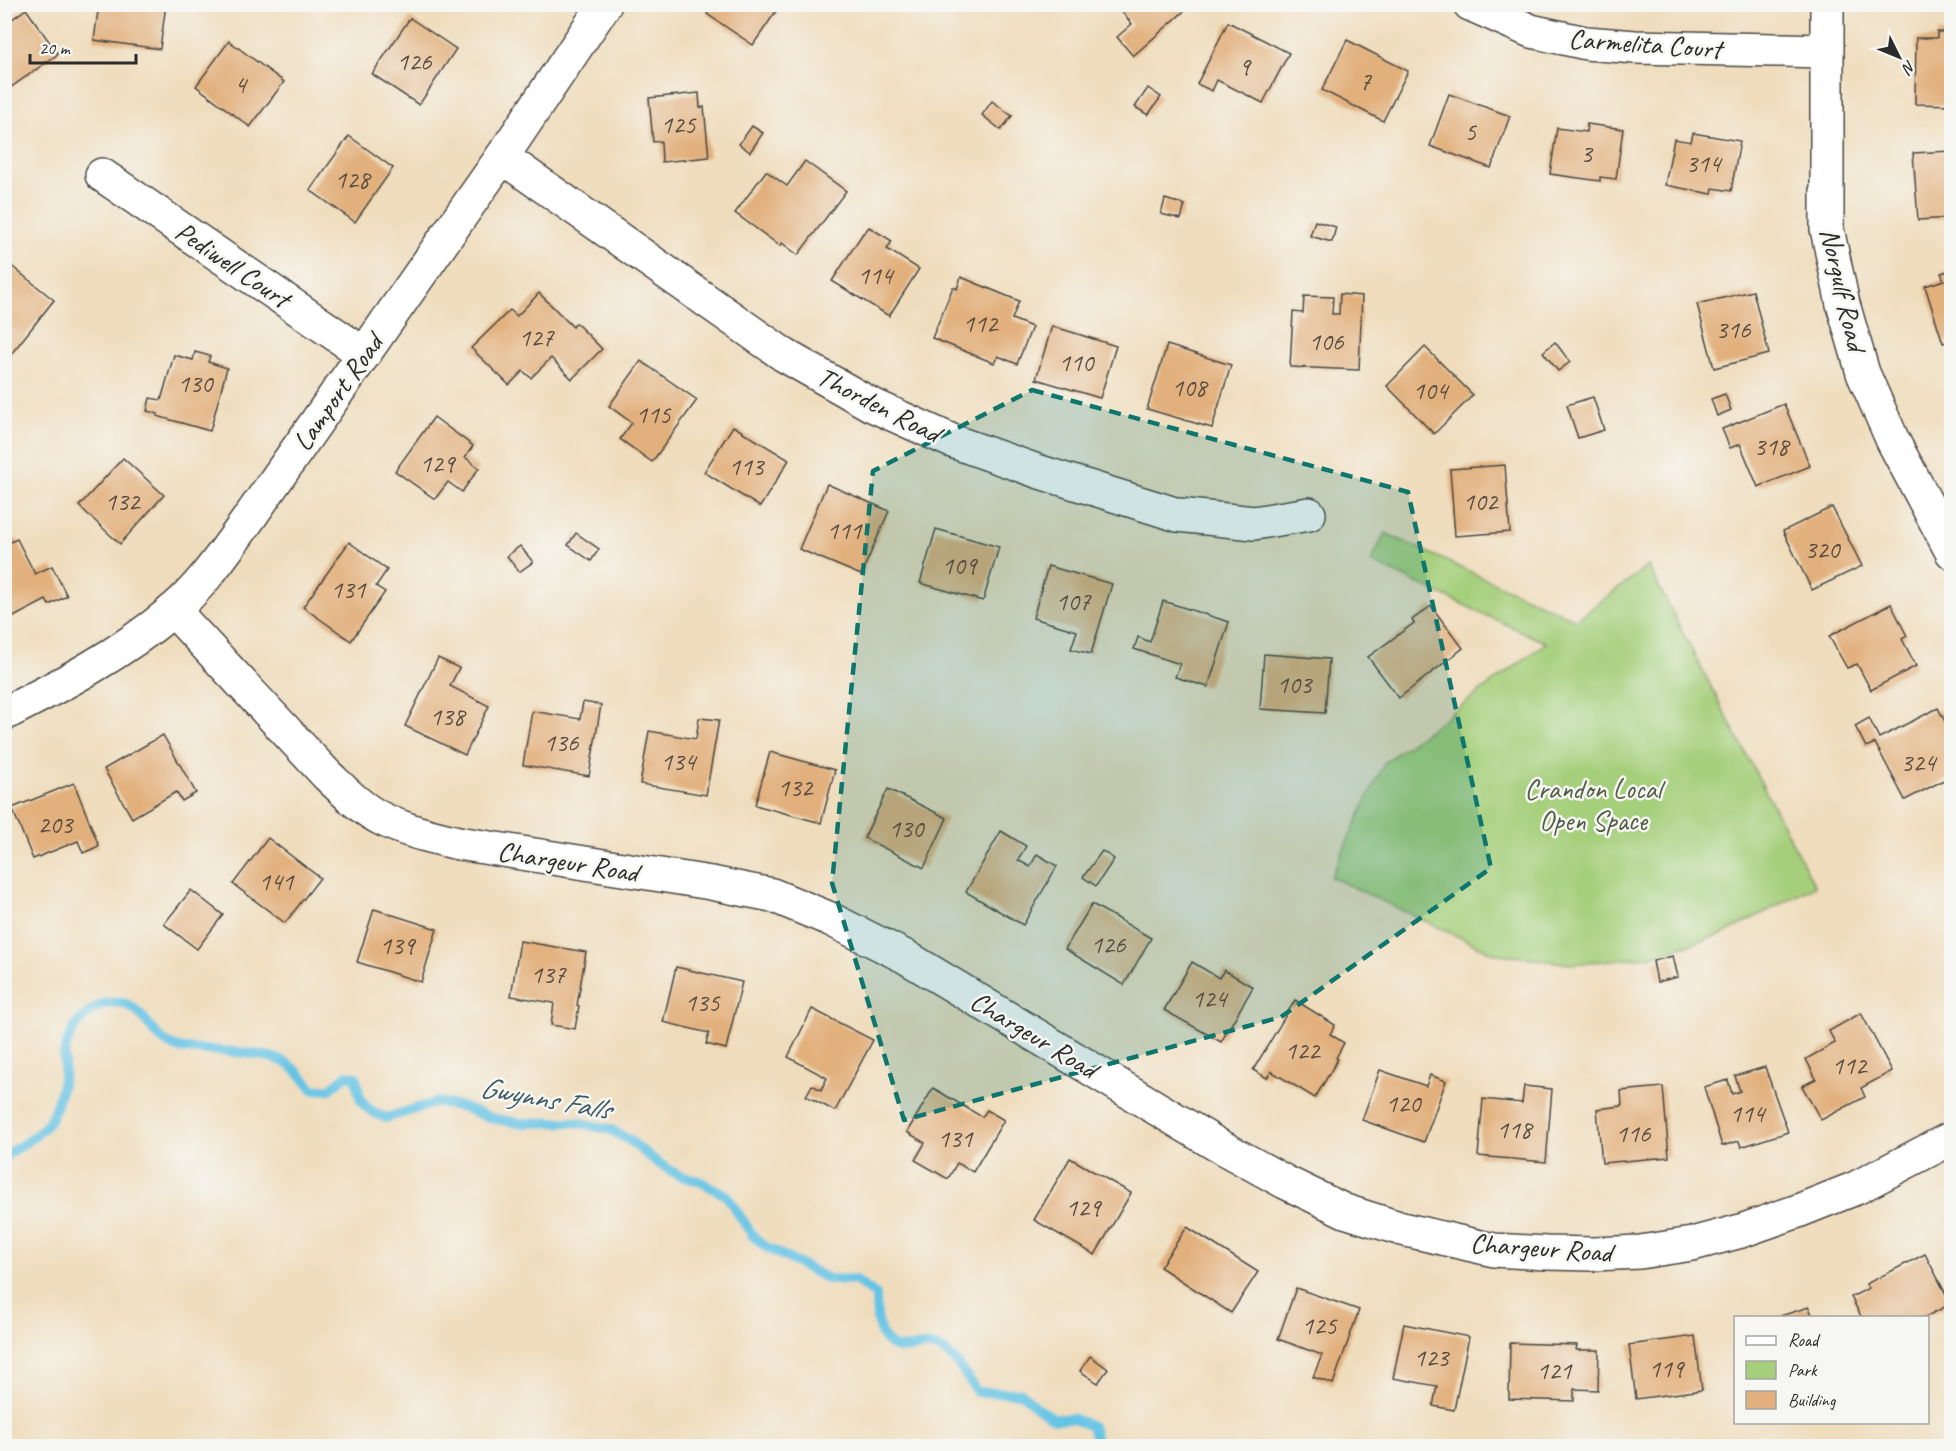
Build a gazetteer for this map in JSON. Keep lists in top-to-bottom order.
{
  "streets": {
    "street": [
      "Carmelita Court",
      "Pediwell Court",
      "Norgulf Road",
      "Lamport Road",
      "Thorden Road",
      "Chargeur Road"
    ]
  },
  "crossings": [
    ["Carmelita Court", "Norgulf Road"],
    ["Pediwell Court", "Lamport Road"],
    ["Lamport Road", "Thorden Road"],
    ["Lamport Road", "Chargeur Road"]
  ],
  "water": ["Gwynns Falls"],
  "parks": ["Crandon Local Open Space"],
  "house_numbers": [
    "126",
    "9",
    "7",
    "4",
    "125",
    "5",
    "3",
    "314",
    "128",
    "114",
    "112",
    "316",
    "127",
    "106",
    "110",
    "130",
    "108",
    "104",
    "115",
    "318",
    "129",
    "113",
    "132",
    "102",
    "111",
    "320",
    "109",
    "131",
    "107",
    "103",
    "138",
    "136",
    "134",
    "324",
    "132",
    "203",
    "130",
    "141",
    "126",
    "139",
    "137",
    "124",
    "135",
    "122",
    "112",
    "120",
    "114",
    "118",
    "116",
    "131",
    "129",
    "125",
    "123",
    "119",
    "121"
  ],
  "legend": ["Road", "Park", "Building"],
  "scale_bar": "20 m",
  "north": "bottom right"
}
